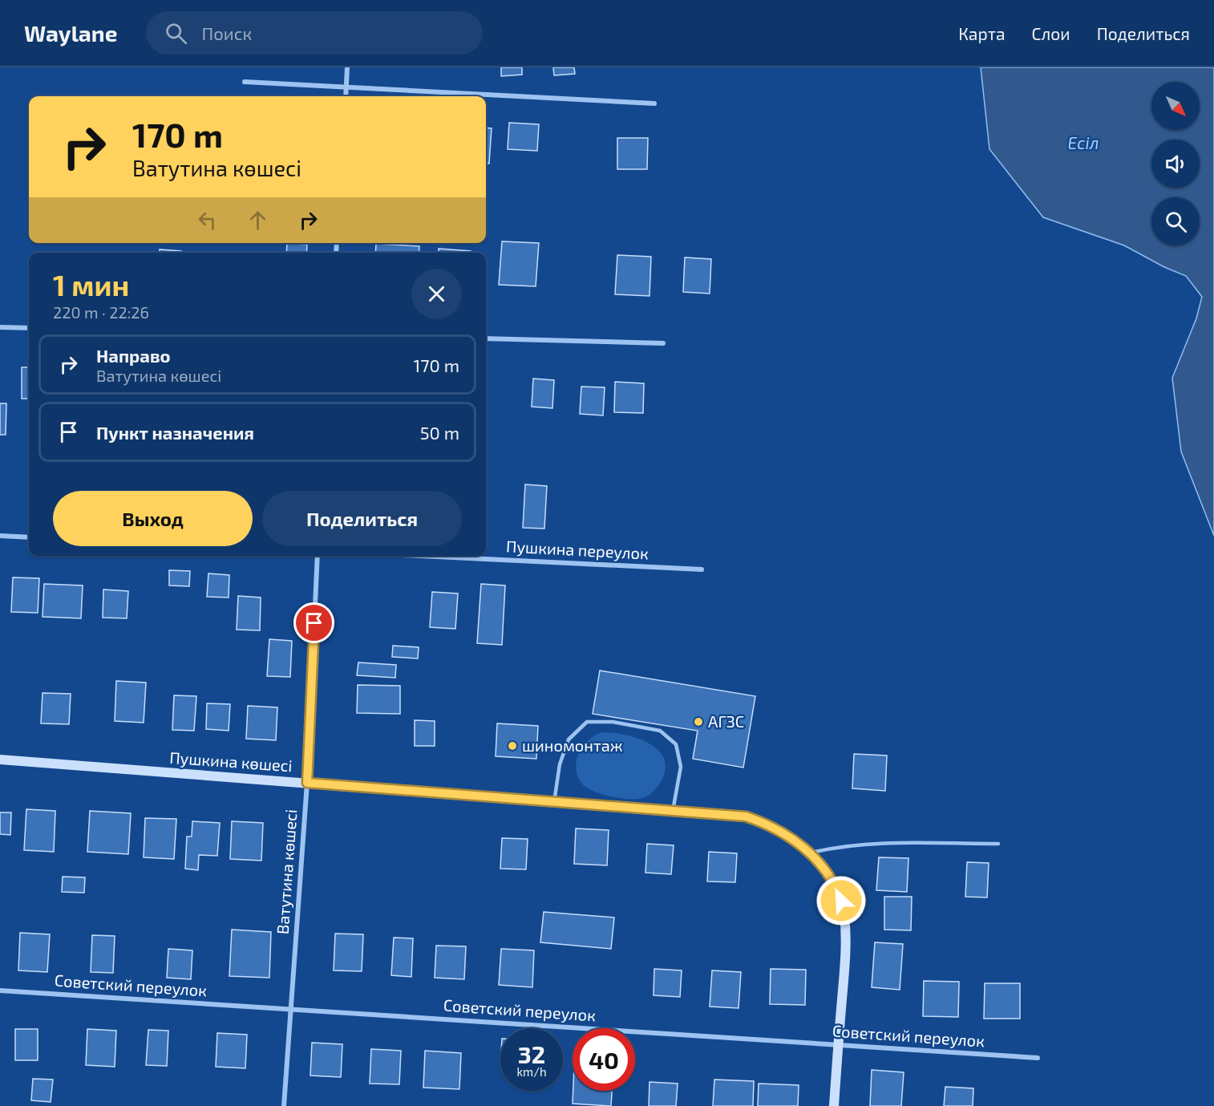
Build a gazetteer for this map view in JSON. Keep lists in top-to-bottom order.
{
  "streets": {
    "street": [
      "Пушкина переулок",
      "Пушкина көшесі",
      "Ватутина көшесі",
      "Советский переулок"
    ]
  },
  "crossings": [
    ["Пушкина көшесі", "Ватутина көшесі"],
    ["Пушкина көшесі", "Советский переулок"],
    ["Ватутина көшесі", "Советский переулок"]
  ],
  "water": ["Есіл"],
  "places": ["АГЗС", "шиномонтаж"],
  "north": "bottom right",
  "page": {
    "header": "Waylane",
    "search": "Поиск",
    "nav": ["Карта", "Слои", "Поделиться"],
    "turn": ["170 m", "Ватутина көшесі"],
    "heading": ["1 мин", "220 m · 22:26"],
    "list": [
      {
        "name": "Направо",
        "note": "Ватутина көшесі",
        "value": "170 m"
      },
      {
        "name": "Пункт назначения",
        "value": "50 m"
      }
    ],
    "buttons": ["Выход", "Поделиться"],
    "speed": "32 km/h",
    "limit": "40"
  }
}
